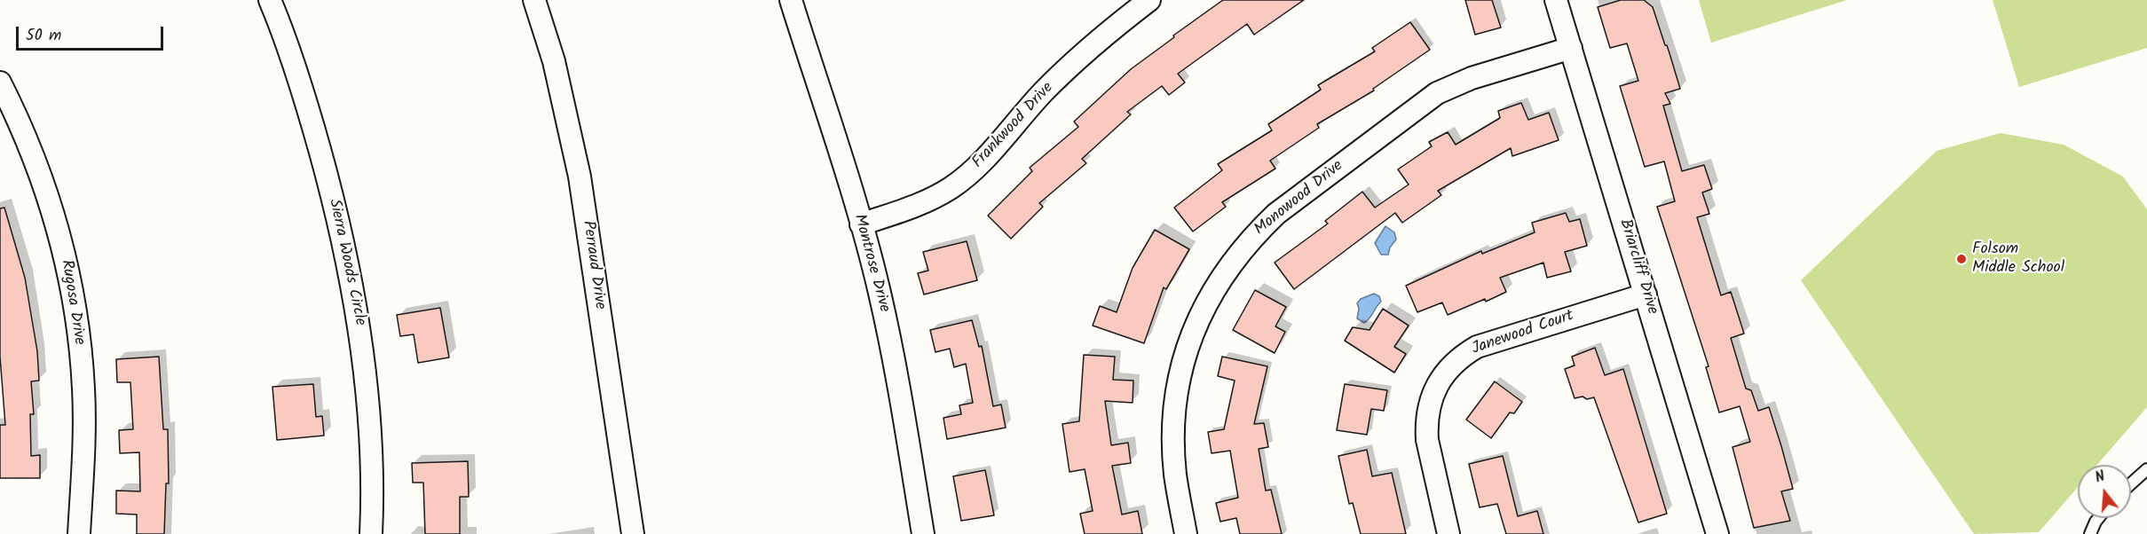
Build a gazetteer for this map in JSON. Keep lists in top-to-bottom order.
{
  "streets": {
    "street": [
      "Frankwood Drive",
      "Monowood Drive",
      "Sierra Woods Circle",
      "Montrose Drive",
      "Perraud Drive",
      "Briarcliff Drive",
      "Rugosa Drive",
      "Janewood Court"
    ]
  },
  "crossings": [
    ["Frankwood Drive", "Montrose Drive"],
    ["Monowood Drive", "Briarcliff Drive"],
    ["Briarcliff Drive", "Janewood Court"]
  ],
  "places": ["Folsom Middle School"],
  "scale_bar": "50 m",
  "north": "top"
}
